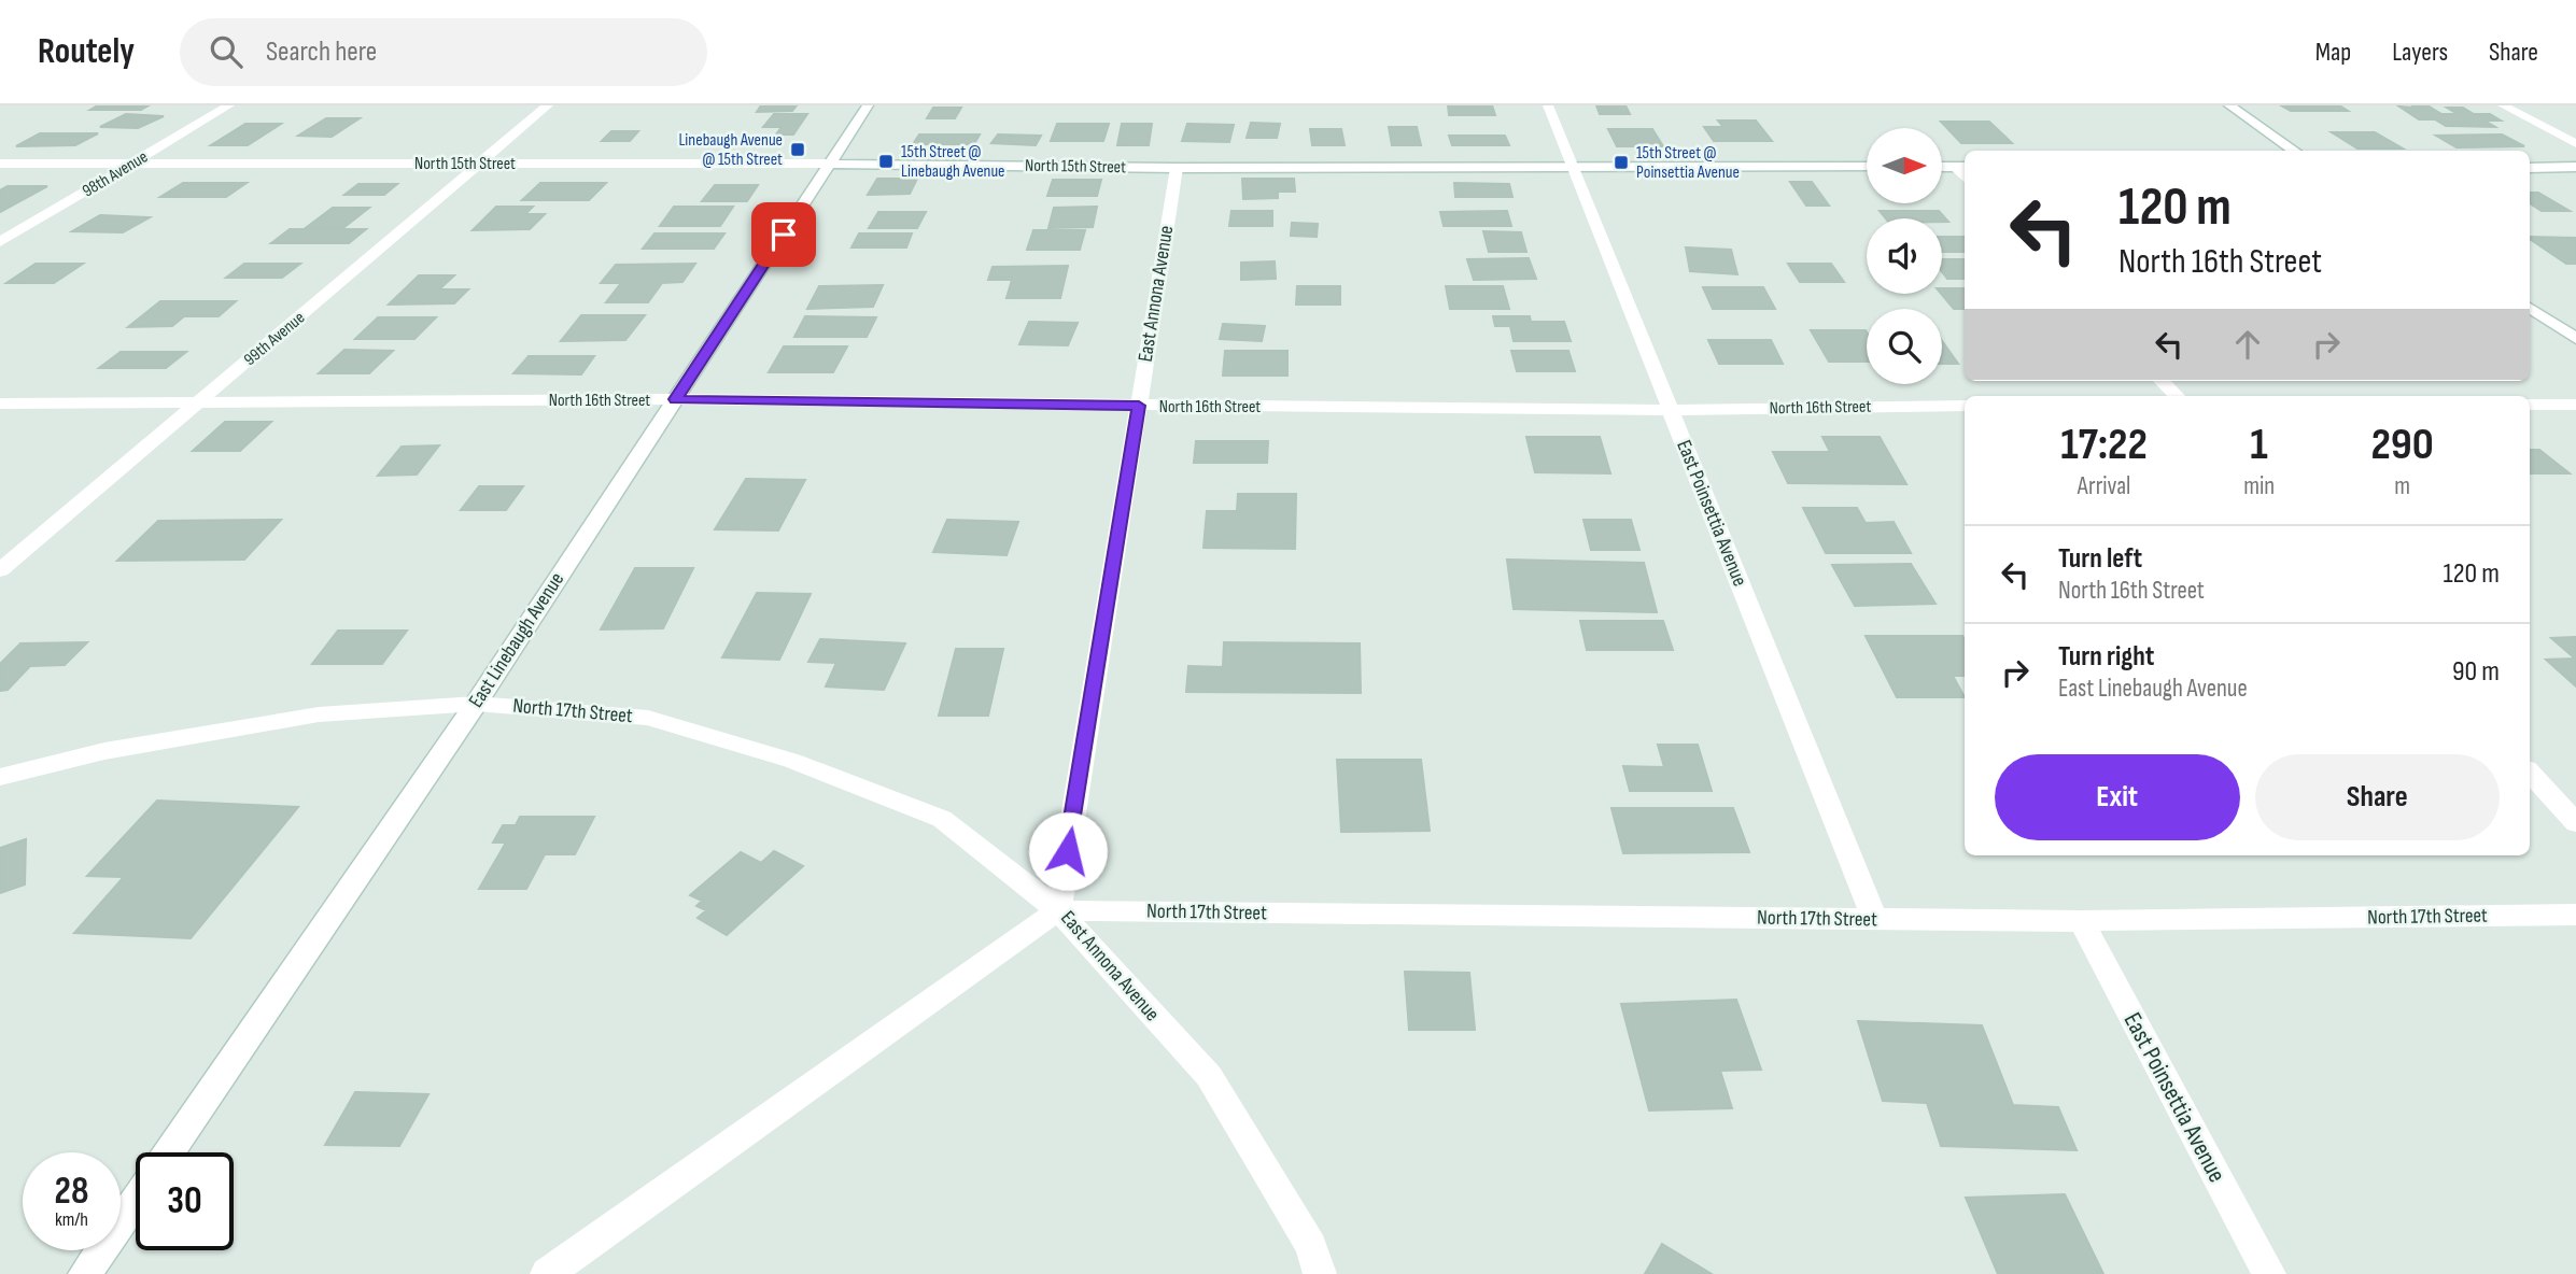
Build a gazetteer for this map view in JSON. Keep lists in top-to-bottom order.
{
  "streets": {
    "street": [
      "North 15th Street",
      "98th Avenue",
      "East Annona Avenue",
      "99th Avenue",
      "North 16th Street",
      "East Poinsettia Avenue",
      "East Linebaugh Avenue",
      "North 17th Street"
    ]
  },
  "crossings": [
    ["North 15th Street", "98th Avenue"],
    ["North 15th Street", "East Annona Avenue"],
    ["North 15th Street", "99th Avenue"],
    ["North 15th Street", "East Poinsettia Avenue"],
    ["North 15th Street", "East Linebaugh Avenue"],
    ["East Annona Avenue", "North 16th Street"],
    ["East Annona Avenue", "North 17th Street"],
    ["99th Avenue", "North 16th Street"],
    ["North 16th Street", "East Poinsettia Avenue"],
    ["North 16th Street", "East Linebaugh Avenue"],
    ["East Poinsettia Avenue", "North 17th Street"],
    ["East Linebaugh Avenue", "North 17th Street"]
  ],
  "places": {
    "transit": ["Linebaugh Avenue @ 15th Street", "15th Street @ Linebaugh Avenue", "15th Street @ Poinsettia Avenue"]
  },
  "north": "right",
  "page": {
    "header": "Routely",
    "search": "Search here",
    "nav": ["Map", "Layers", "Share"],
    "turn": ["120 m", "North 16th Street"],
    "eta": [
      "17:22",
      "Arrival",
      "1",
      "min",
      "290",
      "m"
    ],
    "list": [
      {
        "name": "Turn left",
        "note": "North 16th Street",
        "value": "120 m"
      },
      {
        "name": "Turn right",
        "note": "East Linebaugh Avenue",
        "value": "90 m"
      }
    ],
    "buttons": ["Exit", "Share"],
    "speed": "28 km/h",
    "limit": "30"
  }
}
